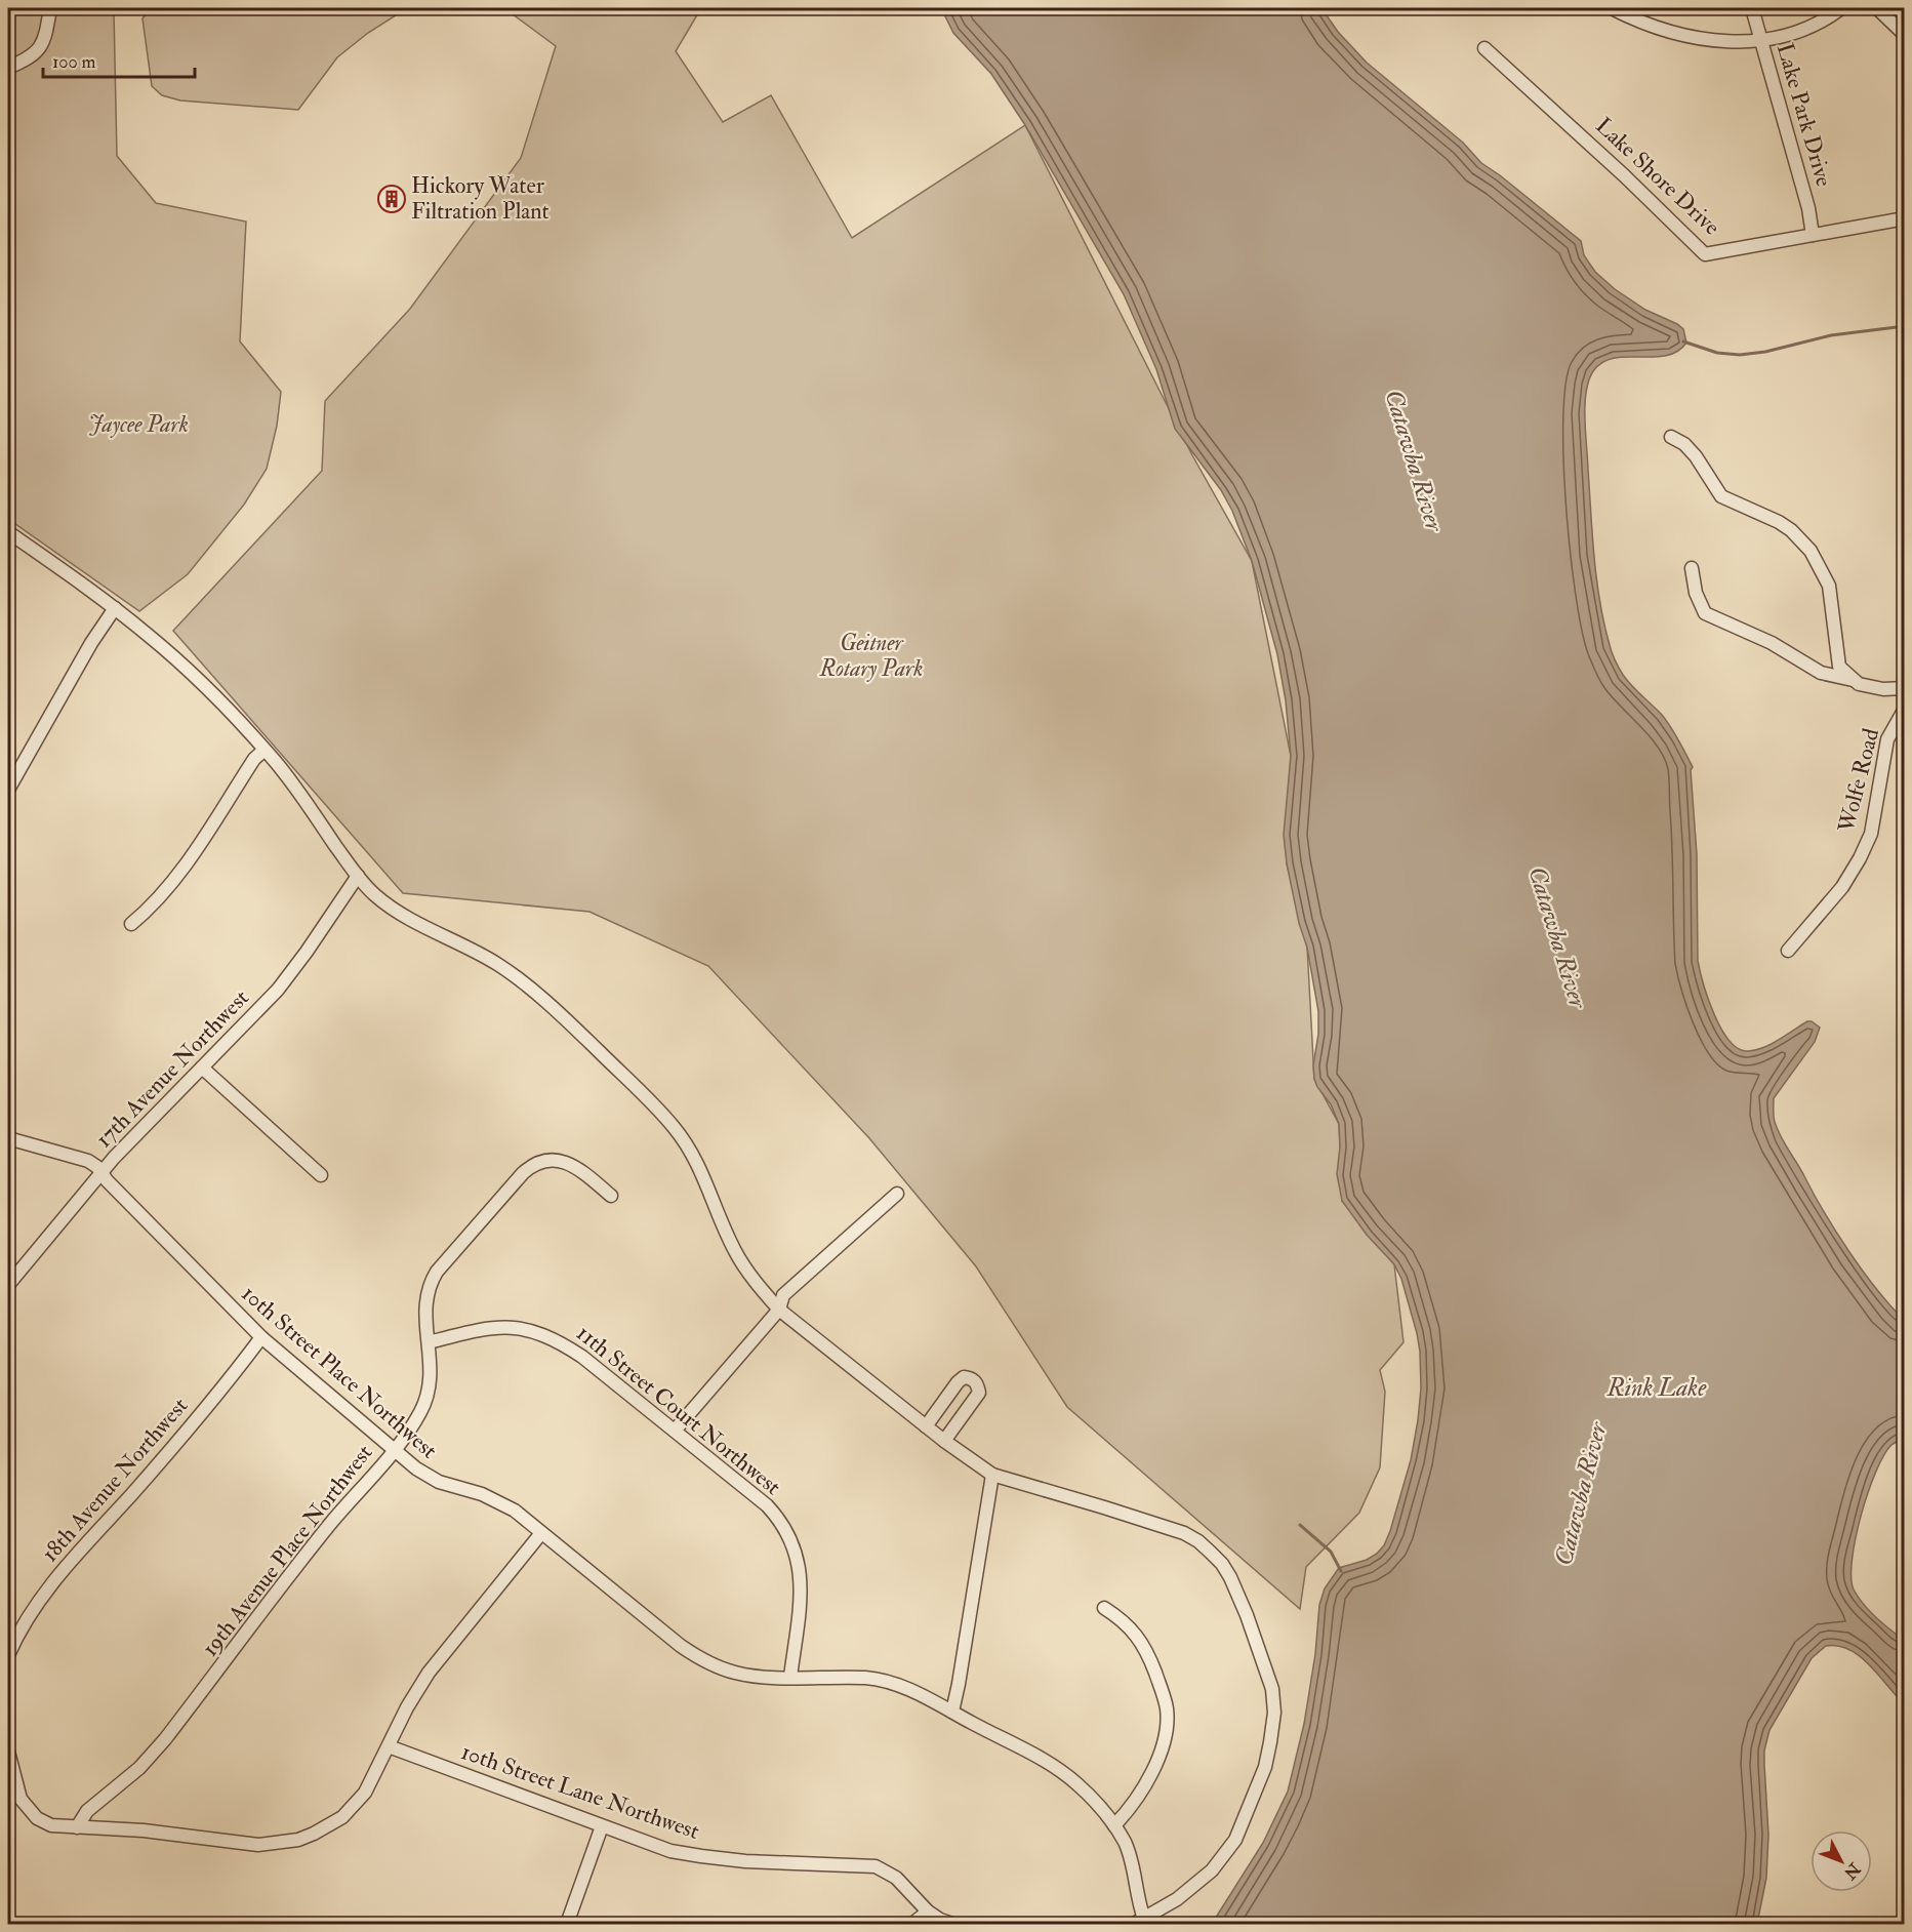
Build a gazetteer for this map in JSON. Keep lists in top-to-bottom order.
{
  "streets": {
    "street": [
      "Lake Park Drive",
      "Lake Shore Drive",
      "Wolfe Road",
      "17th Avenue Northwest",
      "10th Street Place Northwest",
      "11th Street Court Northwest",
      "18th Avenue Northwest",
      "19th Avenue Place Northwest",
      "10th Street Lane Northwest"
    ]
  },
  "crossings": [
    ["Lake Park Drive", "Lake Shore Drive"],
    ["17th Avenue Northwest", "10th Street Place Northwest"],
    ["10th Street Place Northwest", "11th Street Court Northwest"],
    ["10th Street Place Northwest", "18th Avenue Northwest"],
    ["10th Street Place Northwest", "19th Avenue Place Northwest"],
    ["11th Street Court Northwest", "19th Avenue Place Northwest"]
  ],
  "water": ["Catawba River", "Rink Lake"],
  "parks": ["Jaycee Park", "Geitner Rotary Park"],
  "places": {
    "building": ["Hickory Water Filtration Plant"]
  },
  "scale_bar": "100 m",
  "north": "bottom right"
}
